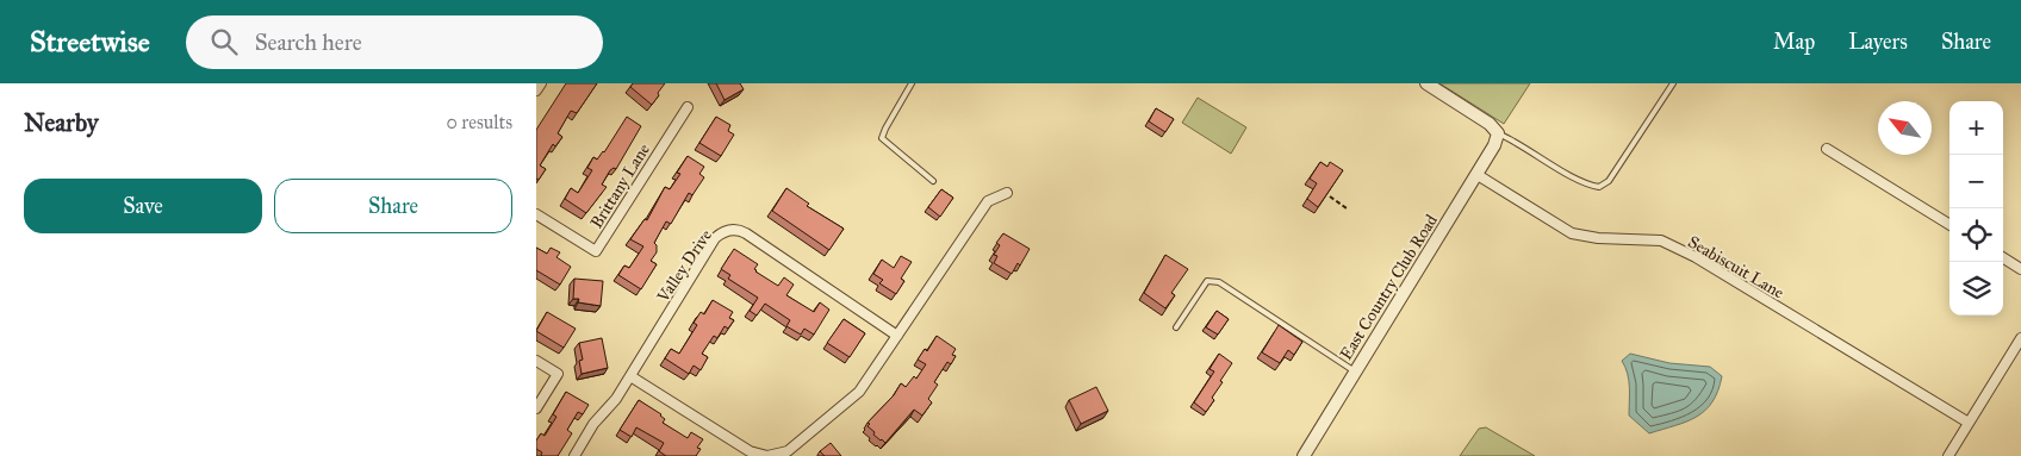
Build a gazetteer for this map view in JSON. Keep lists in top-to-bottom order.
{
  "streets": {
    "street": [
      "Brittany Lane",
      "Valley Drive",
      "Seabiscuit Lane",
      "East Country Club Road"
    ]
  },
  "crossings": [
    ["Seabiscuit Lane", "East Country Club Road"]
  ],
  "north": "top left",
  "page": {
    "header": "Streetwise",
    "search": "Search here",
    "nav": ["Map", "Layers", "Share"],
    "heading": ["Nearby", "0 results"],
    "map_buttons": ["+", "−"],
    "buttons": ["Save", "Share"]
  }
}
